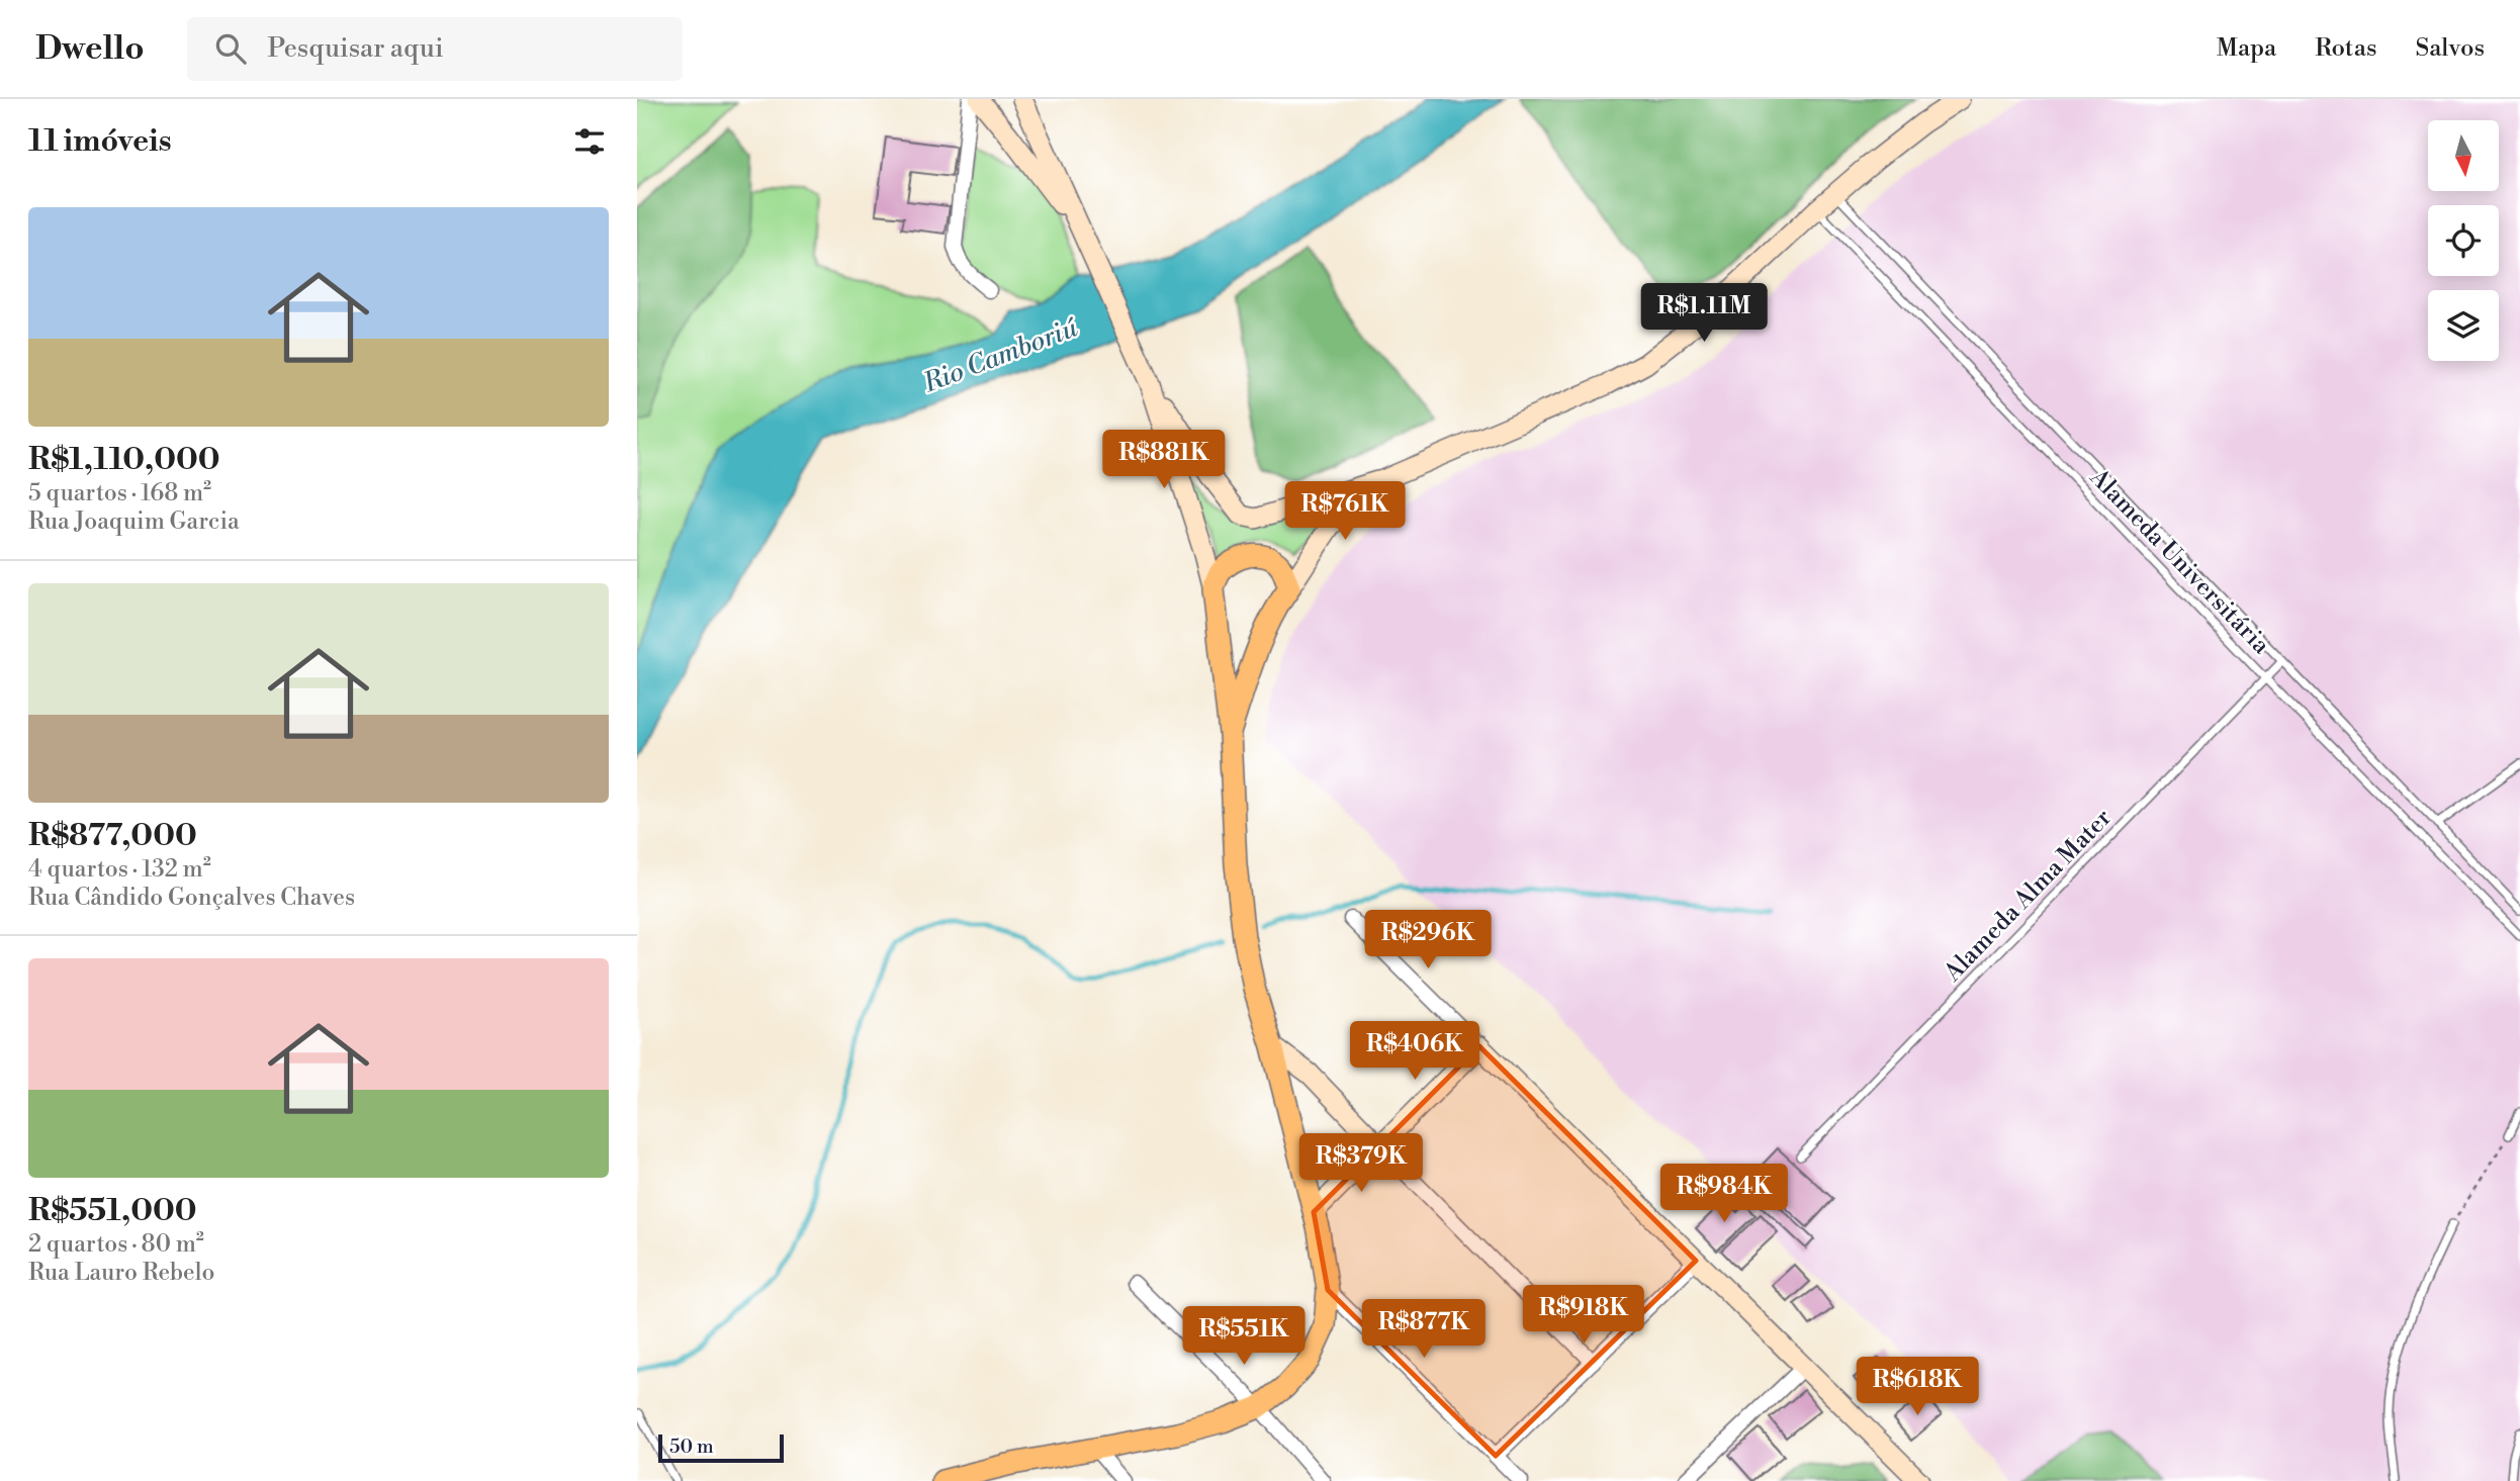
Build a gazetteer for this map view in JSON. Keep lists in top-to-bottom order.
{
  "streets": {
    "lane": ["Alameda Universitária", "Alameda Alma Mater"]
  },
  "crossings": [
    ["Alameda Universitária", "Alameda Alma Mater"]
  ],
  "water": ["Rio Camboriú"],
  "scale_bar": "50 m",
  "north": "bottom",
  "page": {
    "header": "Dwello",
    "search": "Pesquisar aqui",
    "nav": ["Mapa", "Rotas", "Salvos"],
    "heading": "11 imóveis",
    "list": [
      {
        "name": "R$1,110,000",
        "note": "5 quartos · 168 m² · Rua Joaquim Garcia"
      },
      {
        "name": "R$877,000",
        "note": "4 quartos · 132 m² · Rua Cândido Gonçalves Chaves"
      },
      {
        "name": "R$551,000",
        "note": "2 quartos · 80 m² · Rua Lauro Rebelo"
      }
    ],
    "price": [
      "R$1.11M",
      "R$881K",
      "R$761K",
      "R$296K",
      "R$406K",
      "R$379K",
      "R$984K",
      "R$918K",
      "R$877K",
      "R$551K",
      "R$618K"
    ],
    "scale": "50 m"
  }
}
